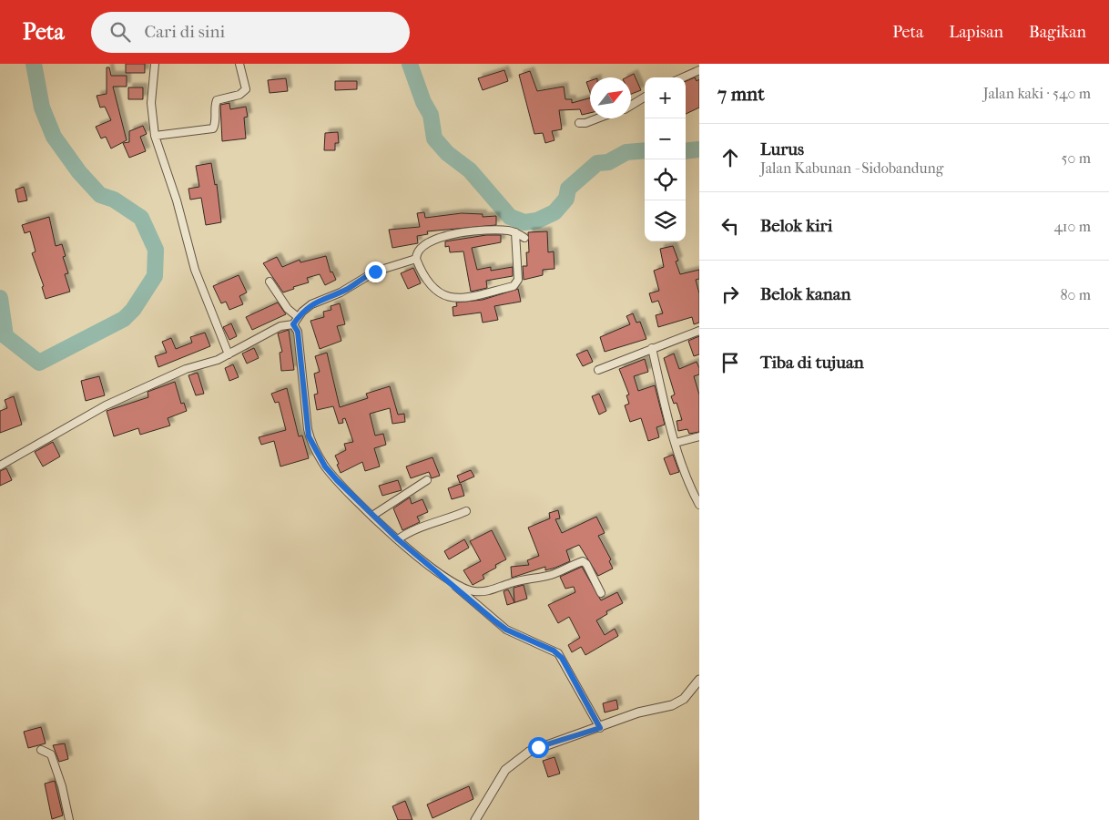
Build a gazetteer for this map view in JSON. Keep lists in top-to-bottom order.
{
  "north": "top right",
  "page": {
    "header": "Peta",
    "search": "Cari di sini",
    "nav": ["Peta", "Lapisan", "Bagikan"],
    "heading": ["7 mnt", "Jalan kaki · 540 m"],
    "map_buttons": ["+", "−"],
    "list": [
      ["Lurus", "Jalan Kabunan - Sidobandung", "50 m"],
      ["Belok kiri", "410 m"],
      ["Belok kanan", "80 m"],
      "Tiba di tujuan"
    ]
  }
}
